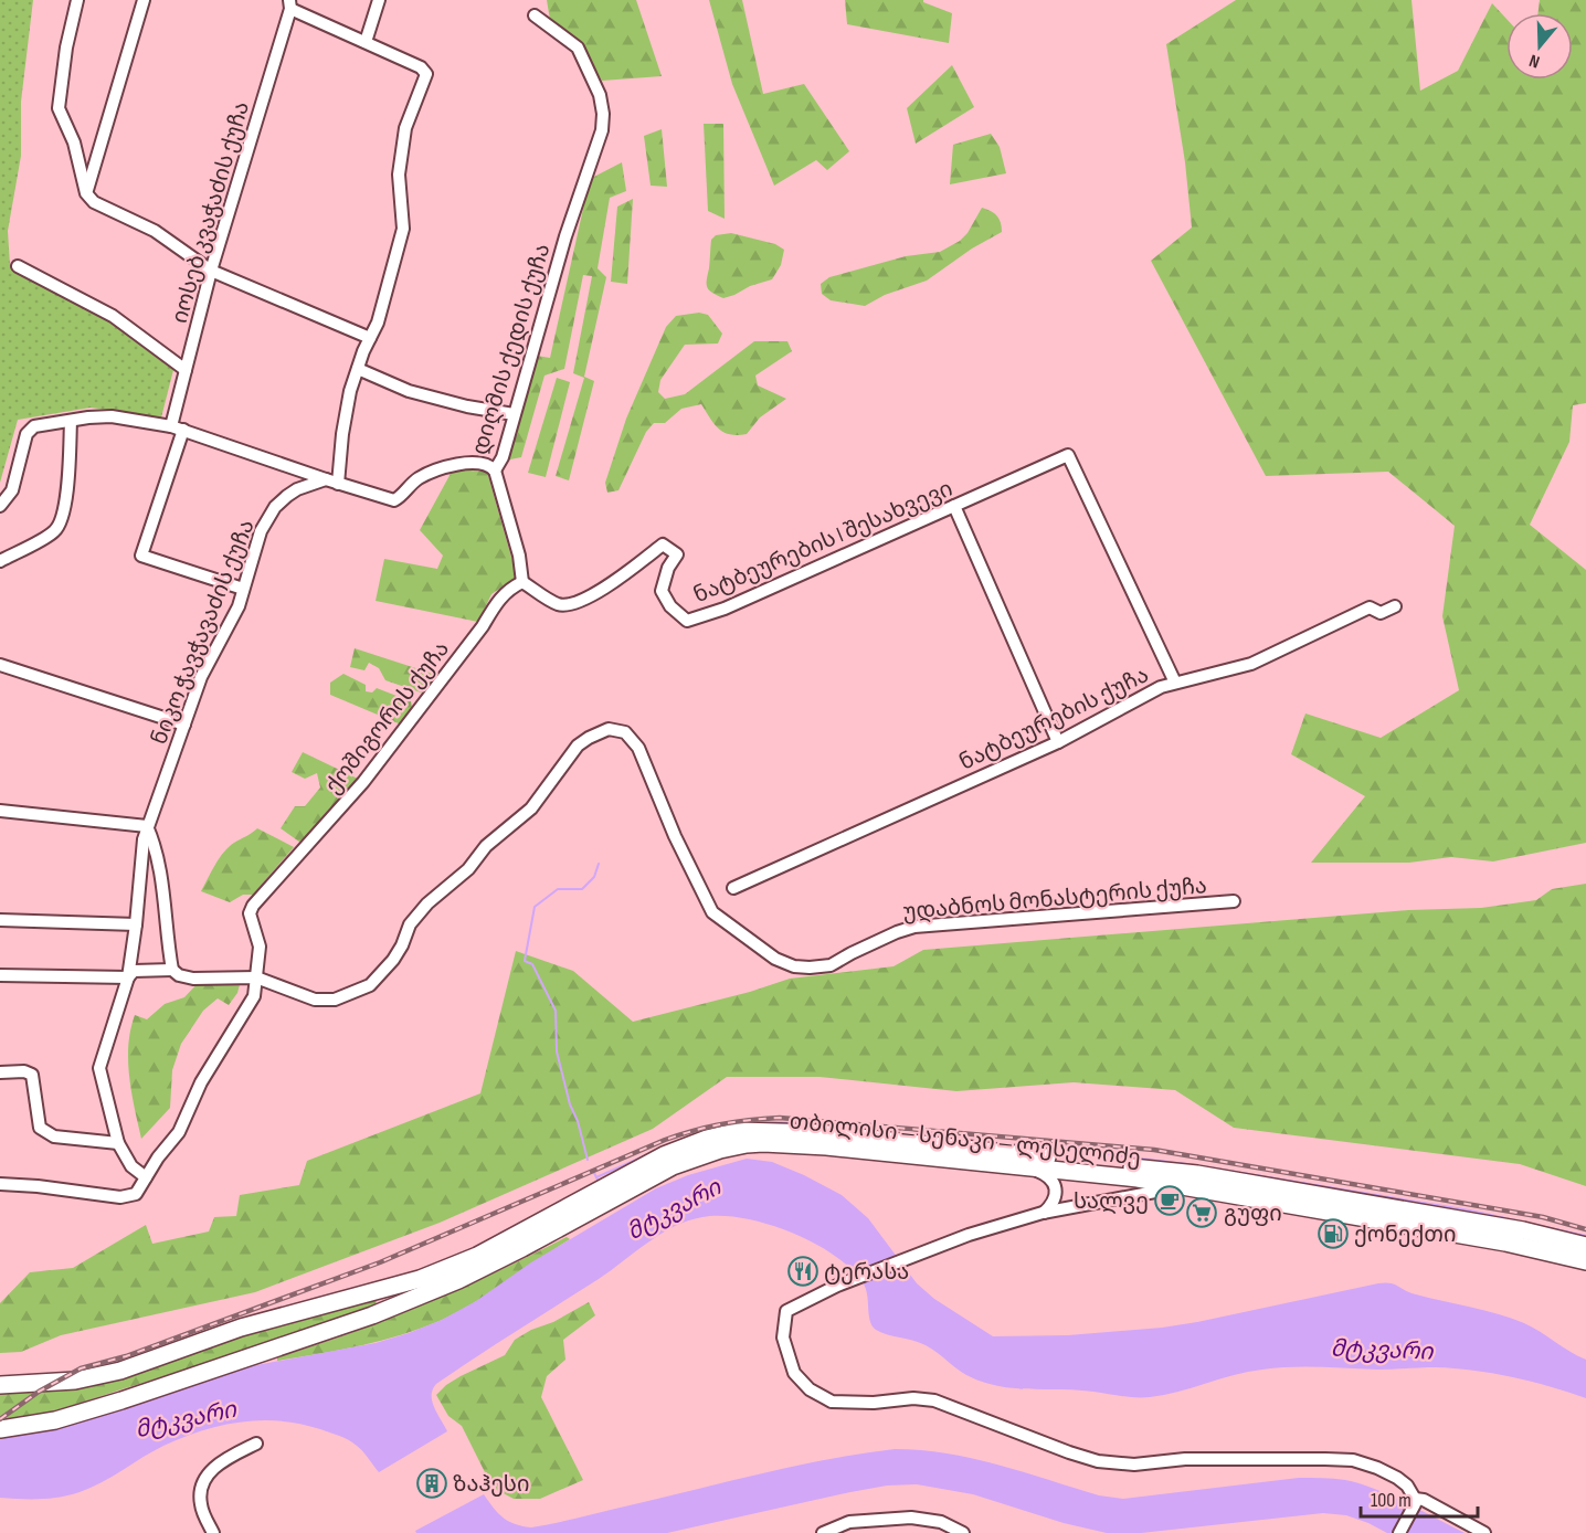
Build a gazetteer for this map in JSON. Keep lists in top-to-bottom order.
{
  "streets": {
    "highway": ["თბილისი — სენაკი — ლესელიძე"],
    "street": [
      "იოსებ კვაჭაძის ქუჩა",
      "დიღმის ქედის ქუჩა",
      "ნატბეურების I შესახვევი",
      "ნიკო ჭავჭავაძის ქუჩა",
      "ქოშიგორის ქუჩა",
      "ნატბეურების ქუჩა",
      "უდაბნოს მონასტერის ქუჩა"
    ]
  },
  "crossings": [
    ["იოსებ კვაჭაძის ქუჩა", "დიღმის ქედის ქუჩა"],
    ["იოსებ კვაჭაძის ქუჩა", "ნიკო ჭავჭავაძის ქუჩა"],
    ["დიღმის ქედის ქუჩა", "ნიკო ჭავჭავაძის ქუჩა"],
    ["ნატბეურების I შესახვევი", "ქოშიგორის ქუჩა"],
    ["ნატბეურების I შესახვევი", "ნატბეურების ქუჩა"],
    ["ქოშიგორის ქუჩა", "უდაბნოს მონასტერის ქუჩა"]
  ],
  "water": ["მტკვარი"],
  "places": {
    "cafe": ["სალვე"],
    "supermarket": ["გუფი"],
    "fuel station": ["ქონექთი"],
    "restaurant": ["ტერასა"],
    "building": ["ზაჰესი"]
  },
  "scale_bar": "100 m",
  "north": "bottom"
}
